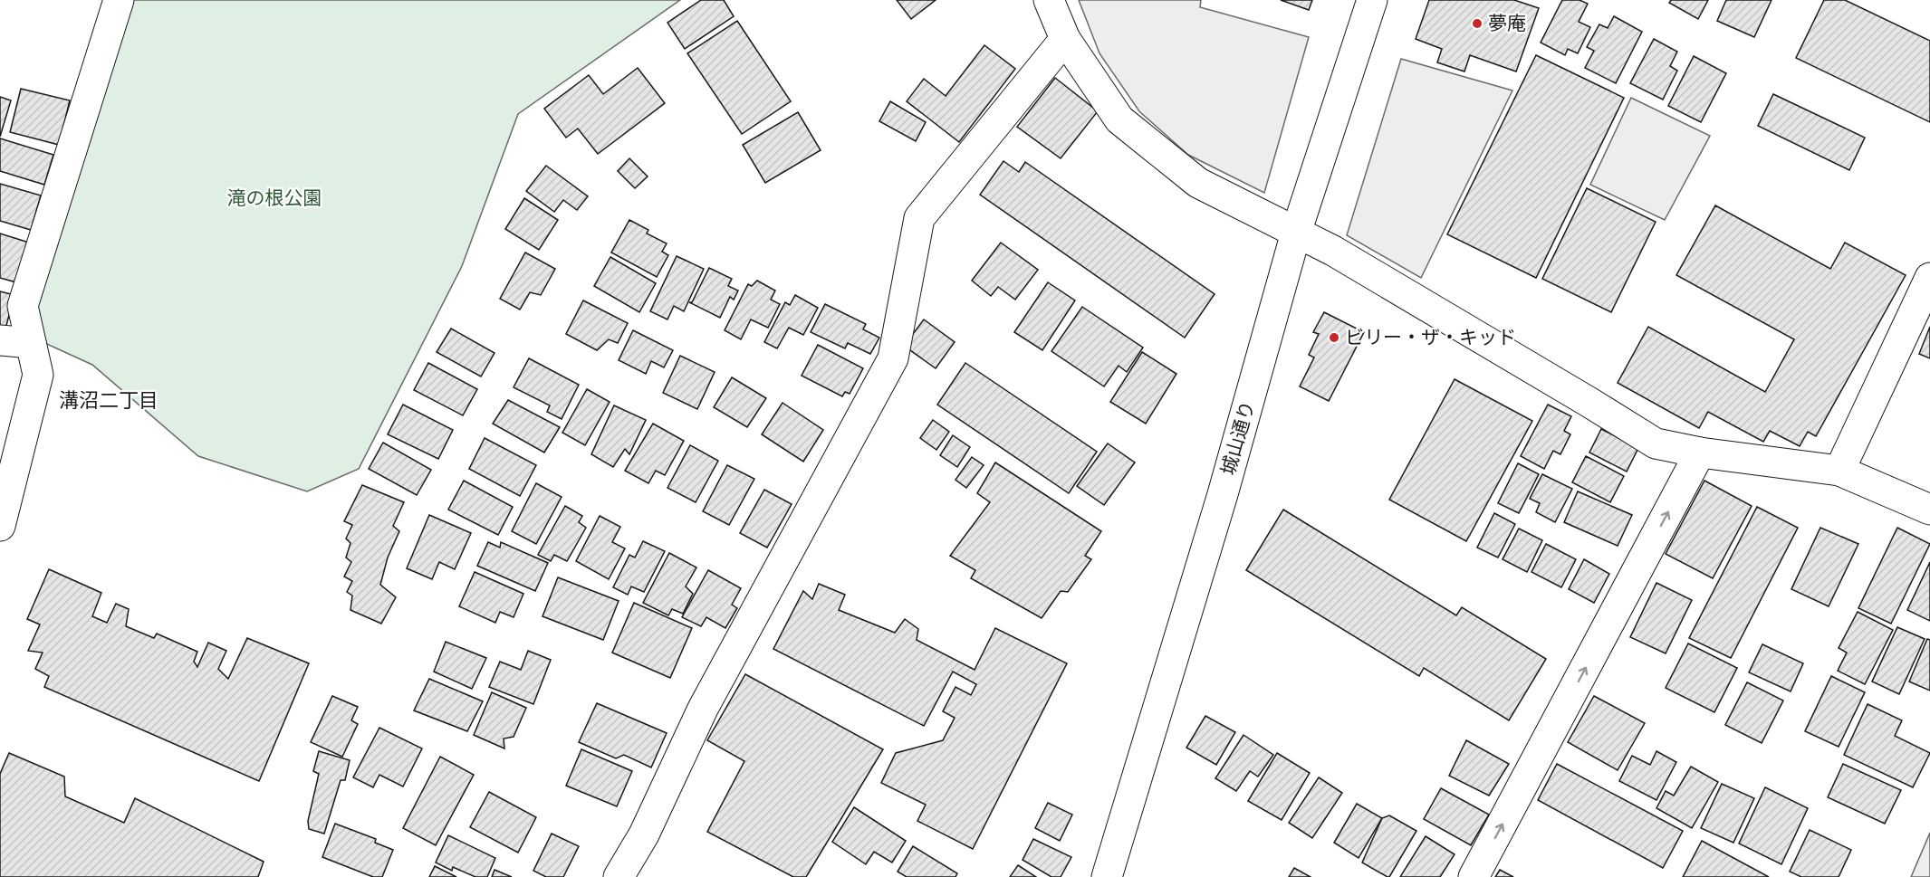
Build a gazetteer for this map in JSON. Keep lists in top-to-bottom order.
{
  "streets": {
    "street": ["城山通り"]
  },
  "districts": ["溝沼二丁目"],
  "parks": ["滝の根公園"],
  "places": ["夢庵", "ビリー・ザ・キッド"]
}
